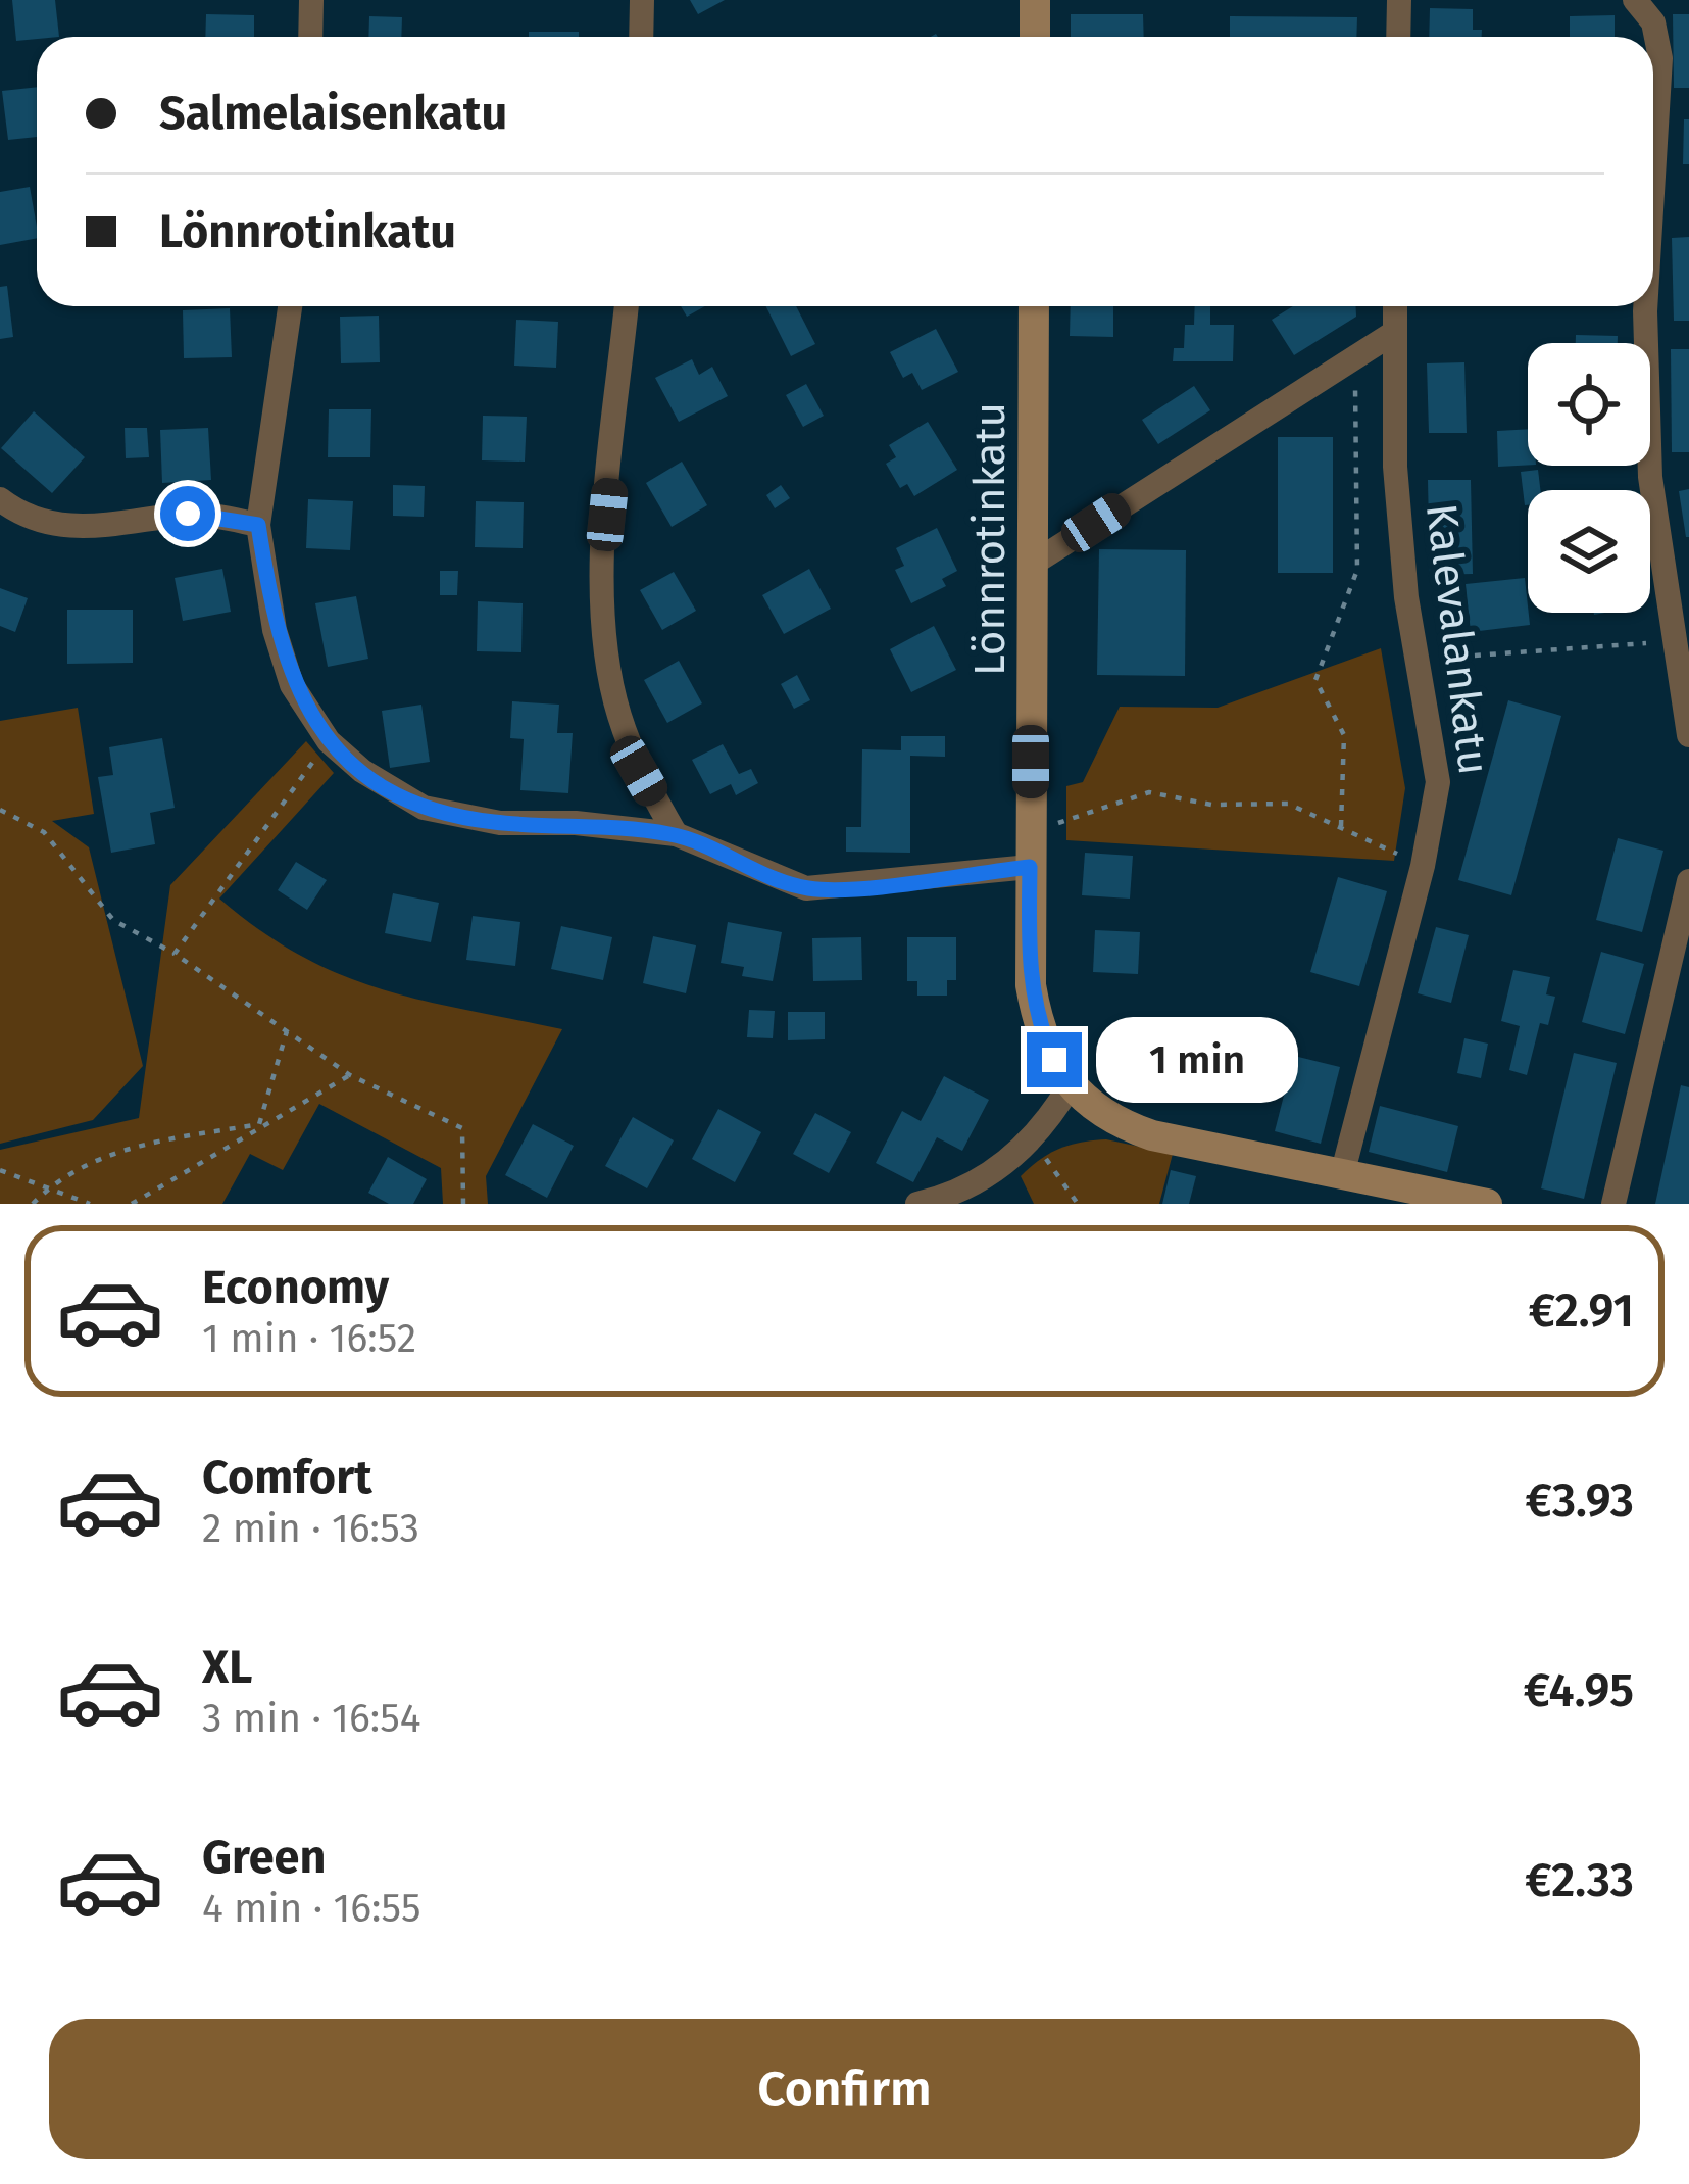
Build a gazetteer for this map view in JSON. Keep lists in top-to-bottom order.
{
  "streets": {
    "street": ["Lönnrotinkatu", "Kalevalankatu"]
  },
  "crossings": [
    ["Lönnrotinkatu", "Kalevalankatu"]
  ],
  "page": {
    "banner": ["Salmelaisenkatu", "Lönnrotinkatu"],
    "bubble": "1 min",
    "list": [
      {
        "name": "Economy",
        "note": "1 min · 16:52",
        "value": "€2.91"
      },
      {
        "name": "Comfort",
        "note": "2 min · 16:53",
        "value": "€3.93"
      },
      {
        "name": "XL",
        "note": "3 min · 16:54",
        "value": "€4.95"
      },
      {
        "name": "Green",
        "note": "4 min · 16:55",
        "value": "€2.33"
      }
    ],
    "buttons": "Confirm"
  }
}
